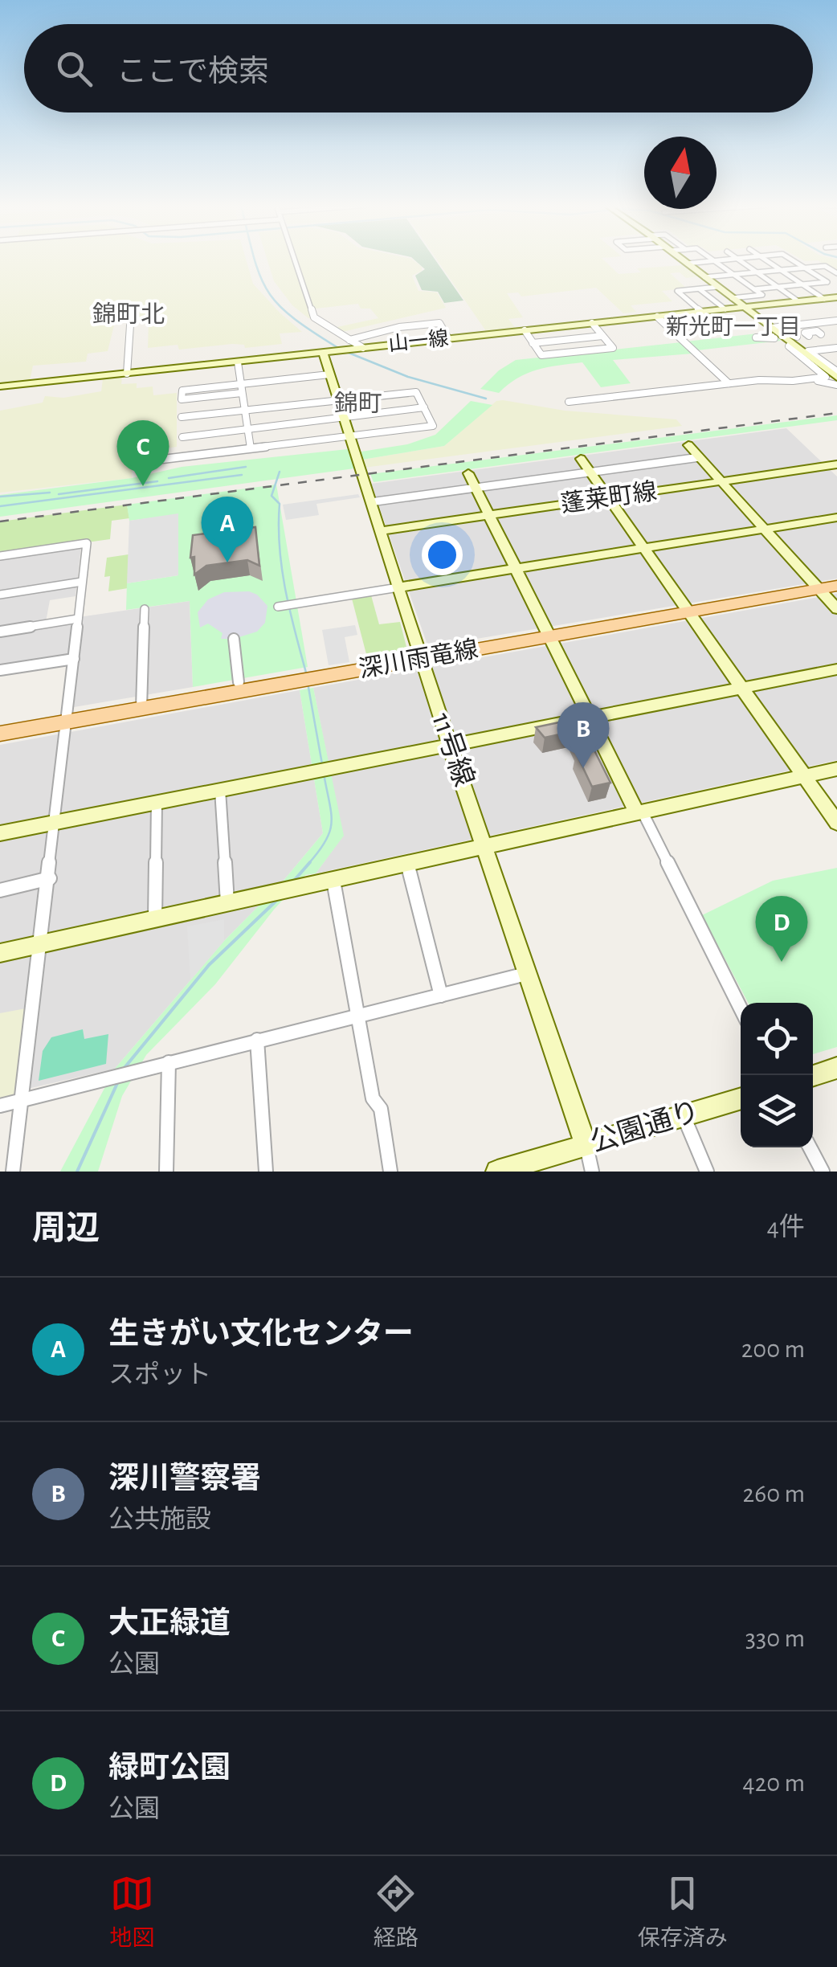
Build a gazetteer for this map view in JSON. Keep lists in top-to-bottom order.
{
  "streets": {
    "main road": ["深川雨竜線"],
    "street": [
      "山一線",
      "蓬莱町線",
      "11号線",
      "公園通り"
    ]
  },
  "crossings": [
    ["山一線", "11号線"],
    ["蓬莱町線", "11号線"],
    ["深川雨竜線", "11号線"],
    ["11号線", "公園通り"]
  ],
  "districts": ["錦町北", "新光町一丁目", "錦町"],
  "north": "top",
  "page": {
    "search": "ここで検索",
    "pins": [
      "C",
      "A",
      "B",
      "D"
    ],
    "heading": ["周辺", "4件"],
    "list": [
      {
        "mark": "A",
        "name": "生きがい文化センター",
        "note": "スポット",
        "value": "200 m"
      },
      {
        "mark": "B",
        "name": "深川警察署",
        "note": "公共施設",
        "value": "260 m"
      },
      {
        "mark": "C",
        "name": "大正緑道",
        "note": "公園",
        "value": "330 m"
      },
      {
        "mark": "D",
        "name": "緑町公園",
        "note": "公園",
        "value": "420 m"
      }
    ],
    "nav": ["地図", "経路", "保存済み"]
  }
}
